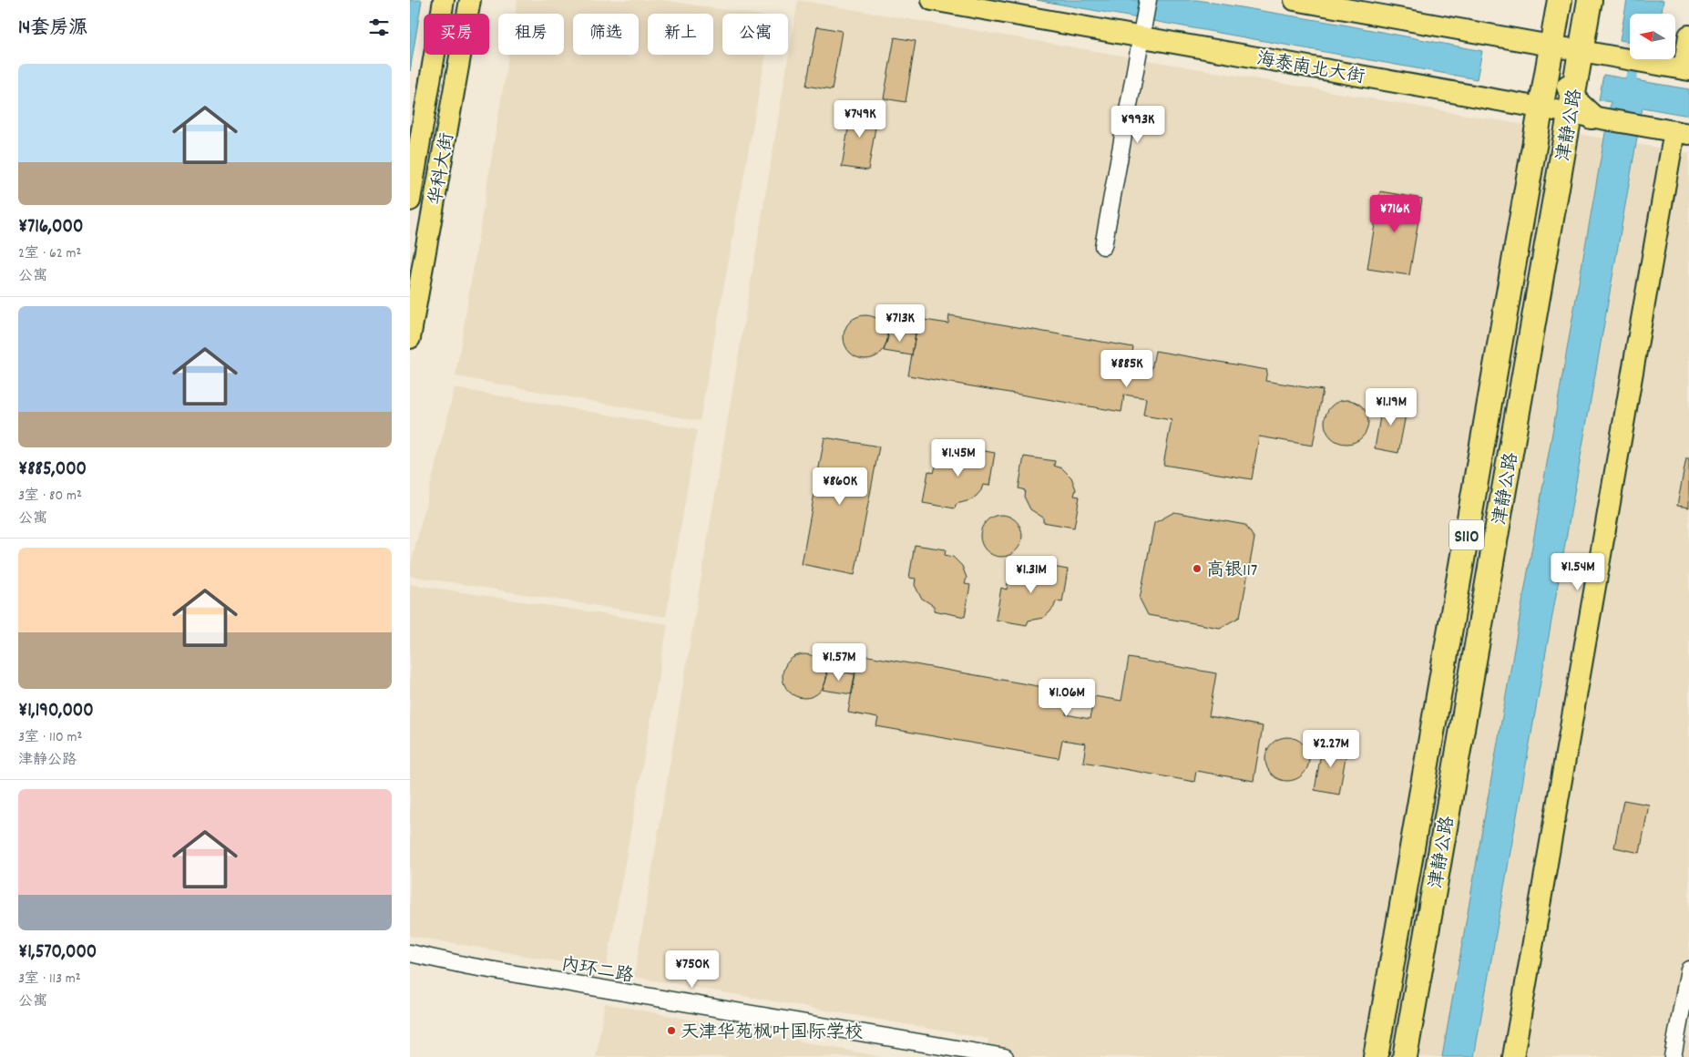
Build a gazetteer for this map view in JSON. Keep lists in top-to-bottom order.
{
  "streets": {
    "highway": ["津静公路", "S110"],
    "main road": ["海泰南北大街", "华科大街"],
    "street": ["内环二路"]
  },
  "crossings": [
    ["海泰南北大街", "津静公路"]
  ],
  "places": ["高银117", "天津华苑枫叶国际学校"],
  "north": "left",
  "page": {
    "heading": "14套房源",
    "chip": [
      "买房",
      "租房",
      "筛选",
      "新上",
      "公寓"
    ],
    "list": [
      {
        "name": "¥716,000",
        "note": "2室 · 62 m² · 公寓"
      },
      {
        "name": "¥885,000",
        "note": "3室 · 80 m² · 公寓"
      },
      {
        "name": "¥1,190,000",
        "note": "3室 · 110 m² · 津静公路"
      },
      {
        "name": "¥1,570,000",
        "note": "3室 · 113 m² · 公寓"
      }
    ],
    "price": [
      "¥749K",
      "¥993K",
      "¥716K",
      "¥713K",
      "¥885K",
      "¥1.19M",
      "¥1.45M",
      "¥860K",
      "¥1.54M",
      "¥1.31M",
      "¥1.57M",
      "¥1.06M",
      "¥2.27M",
      "¥750K"
    ]
  }
}
